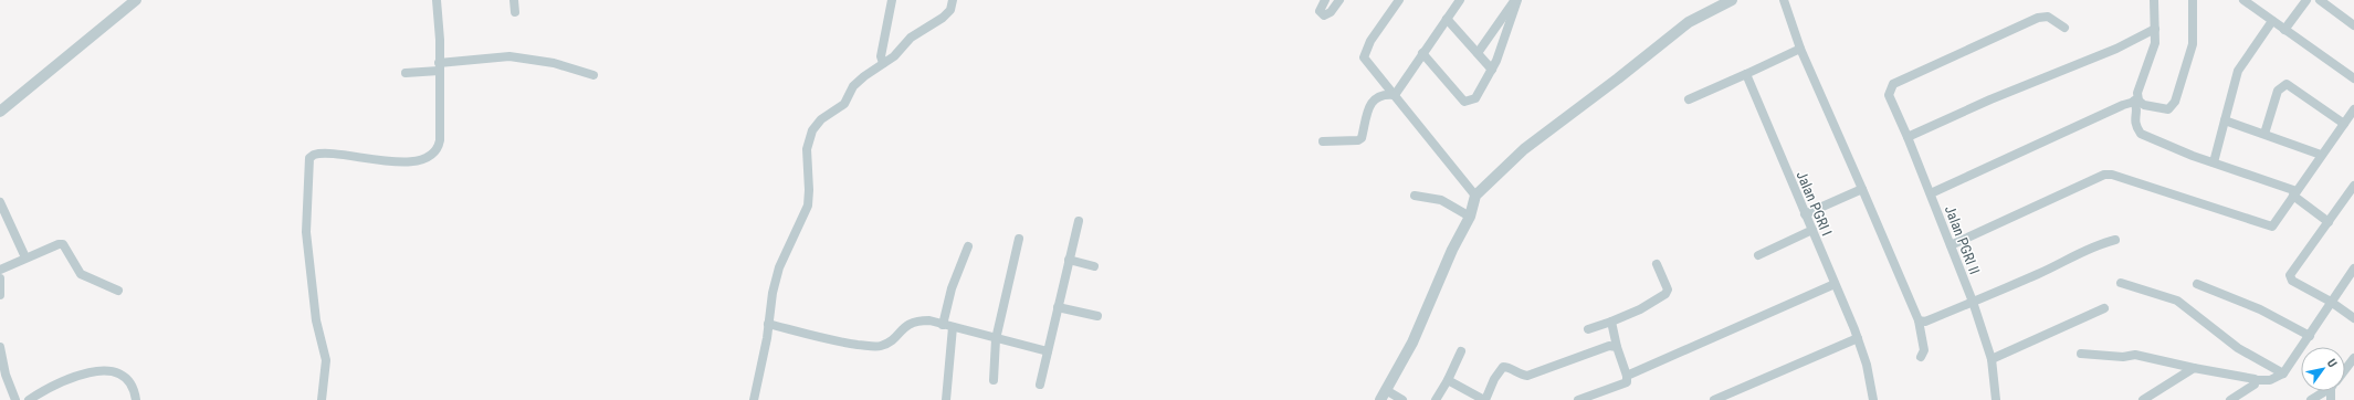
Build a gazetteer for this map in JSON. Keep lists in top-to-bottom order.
{
  "streets": {
    "street": ["Jalan PGRI I", "Jalan PGRI II"]
  },
  "north": "top right"
}
